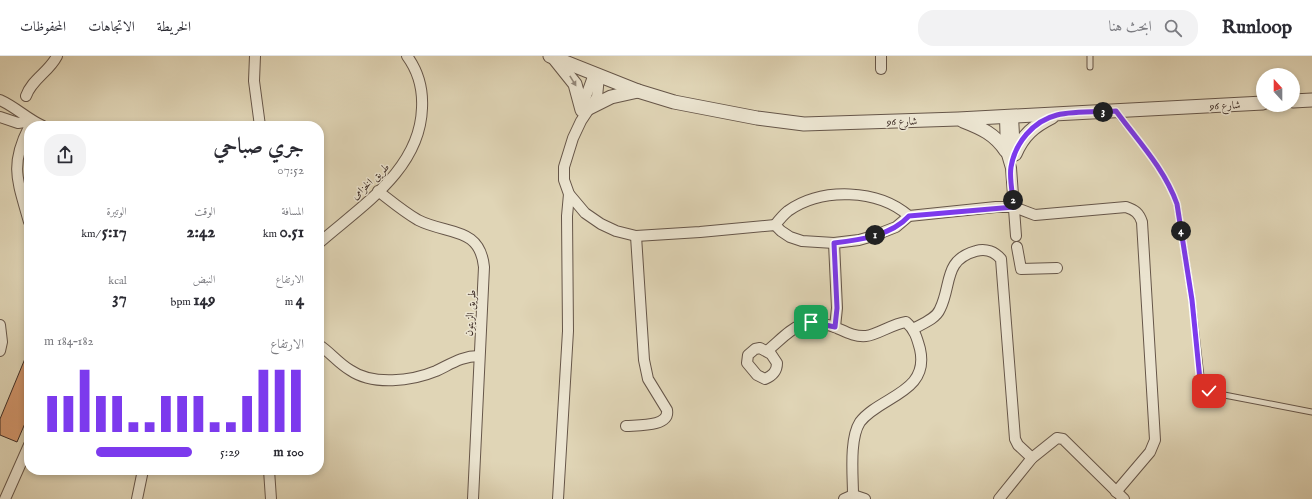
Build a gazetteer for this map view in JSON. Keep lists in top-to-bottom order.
{
  "streets": {
    "street": ["شارع 96", "طريق الخزامى", "طريق الزيتون"]
  },
  "crossings": [
    ["طريق الخزامى", "طريق الزيتون"]
  ],
  "north": "top",
  "page": {
    "header": "Runloop",
    "search": "ابحث هنا",
    "nav": ["الخريطة", "الاتجاهات", "المحفوظات"],
    "pins": [
      "3",
      "2",
      "4",
      "1"
    ],
    "heading": ["جري صباحي", "07:52"],
    "stats": [
      ["المسافة", "0.51 km"],
      ["الوقت", "2:42"],
      ["الوتيرة", "5:17 /km"],
      ["الارتفاع", "4 m"],
      ["النبض", "149 bpm"],
      ["kcal", "37"]
    ],
    "chart": ["الارتفاع", "182–184 m"],
    "list": [
      {
        "name": "100 m",
        "note": "5:29"
      }
    ]
  }
}
